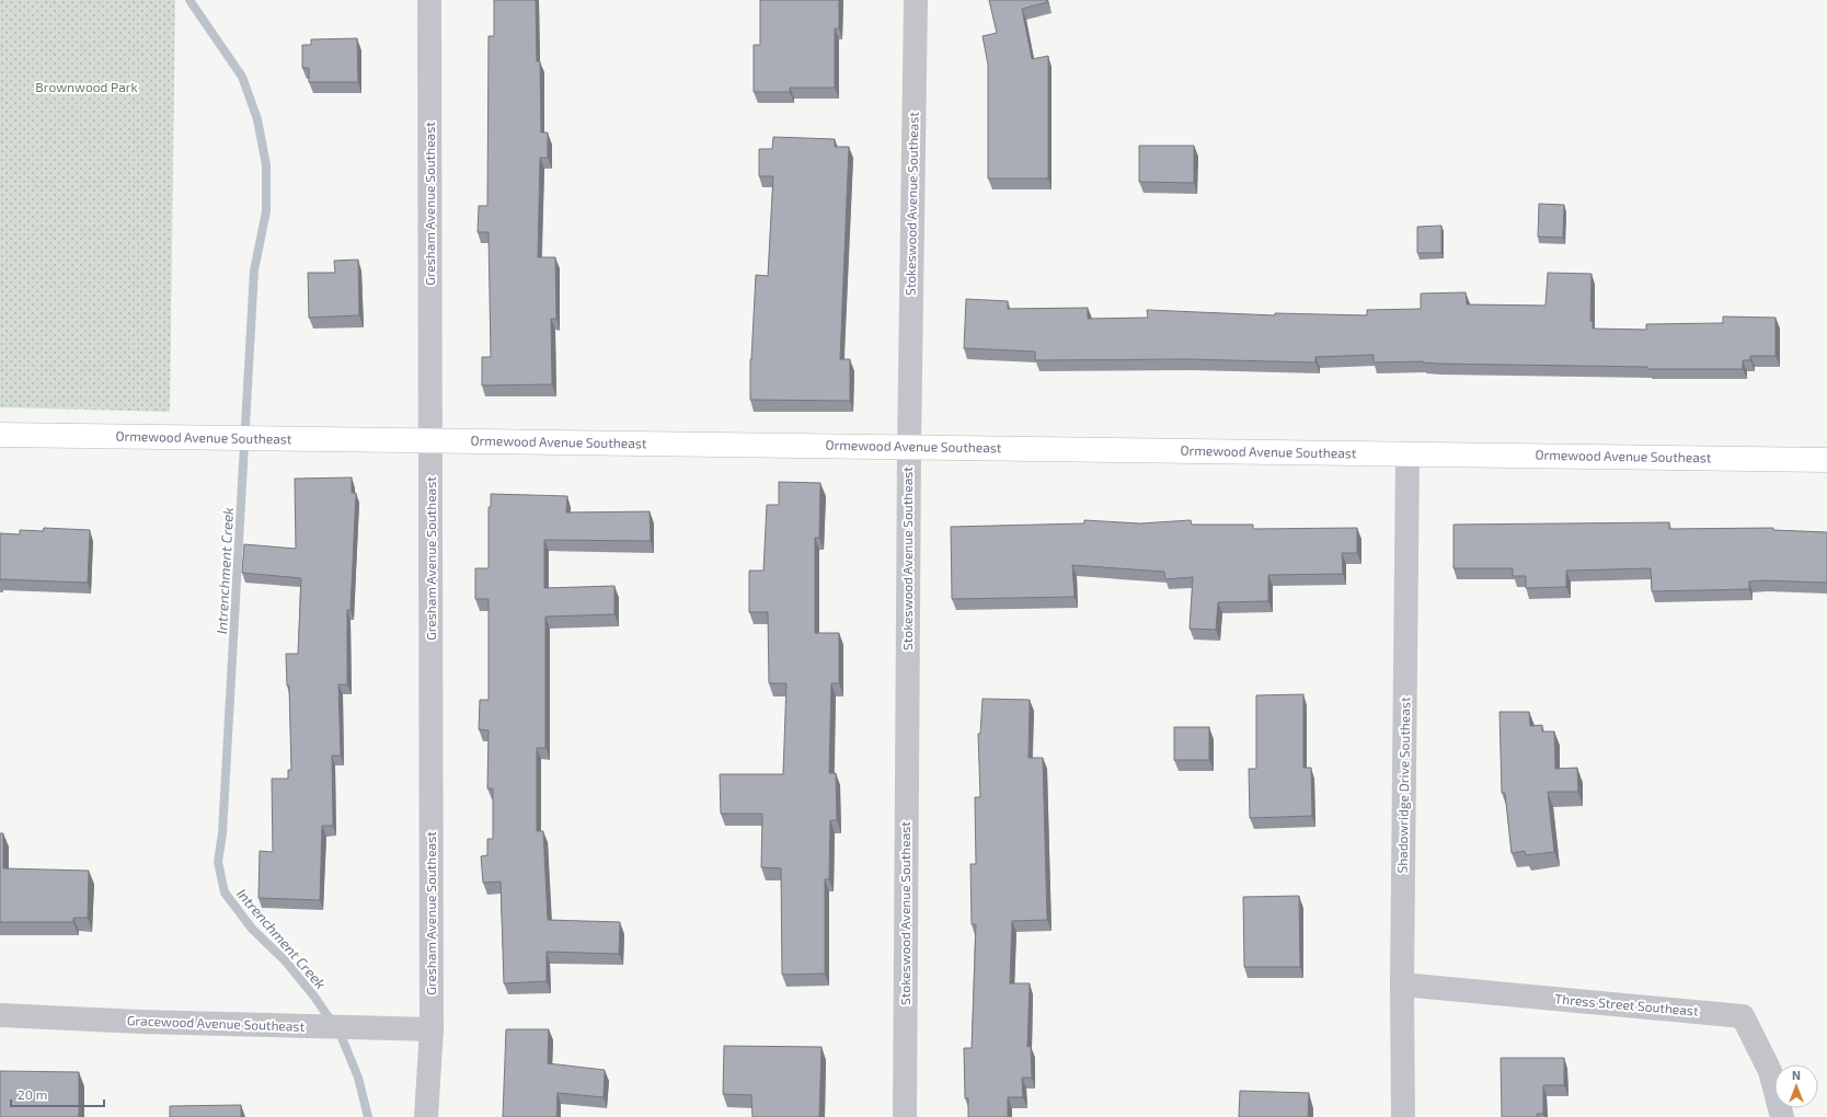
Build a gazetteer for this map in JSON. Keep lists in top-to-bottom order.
{
  "streets": {
    "street": [
      "Gresham Avenue Southeast",
      "Stokeswood Avenue Southeast",
      "Ormewood Avenue Southeast",
      "Shadowridge Drive Southeast",
      "Thress Street Southeast",
      "Gracewood Avenue Southeast"
    ]
  },
  "crossings": [
    ["Gresham Avenue Southeast", "Ormewood Avenue Southeast"],
    ["Gresham Avenue Southeast", "Gracewood Avenue Southeast"],
    ["Stokeswood Avenue Southeast", "Ormewood Avenue Southeast"],
    ["Ormewood Avenue Southeast", "Shadowridge Drive Southeast"],
    ["Shadowridge Drive Southeast", "Thress Street Southeast"]
  ],
  "water": ["Intrenchment Creek"],
  "parks": ["Brownwood Park"],
  "scale_bar": "20 m",
  "north": "top"
}
